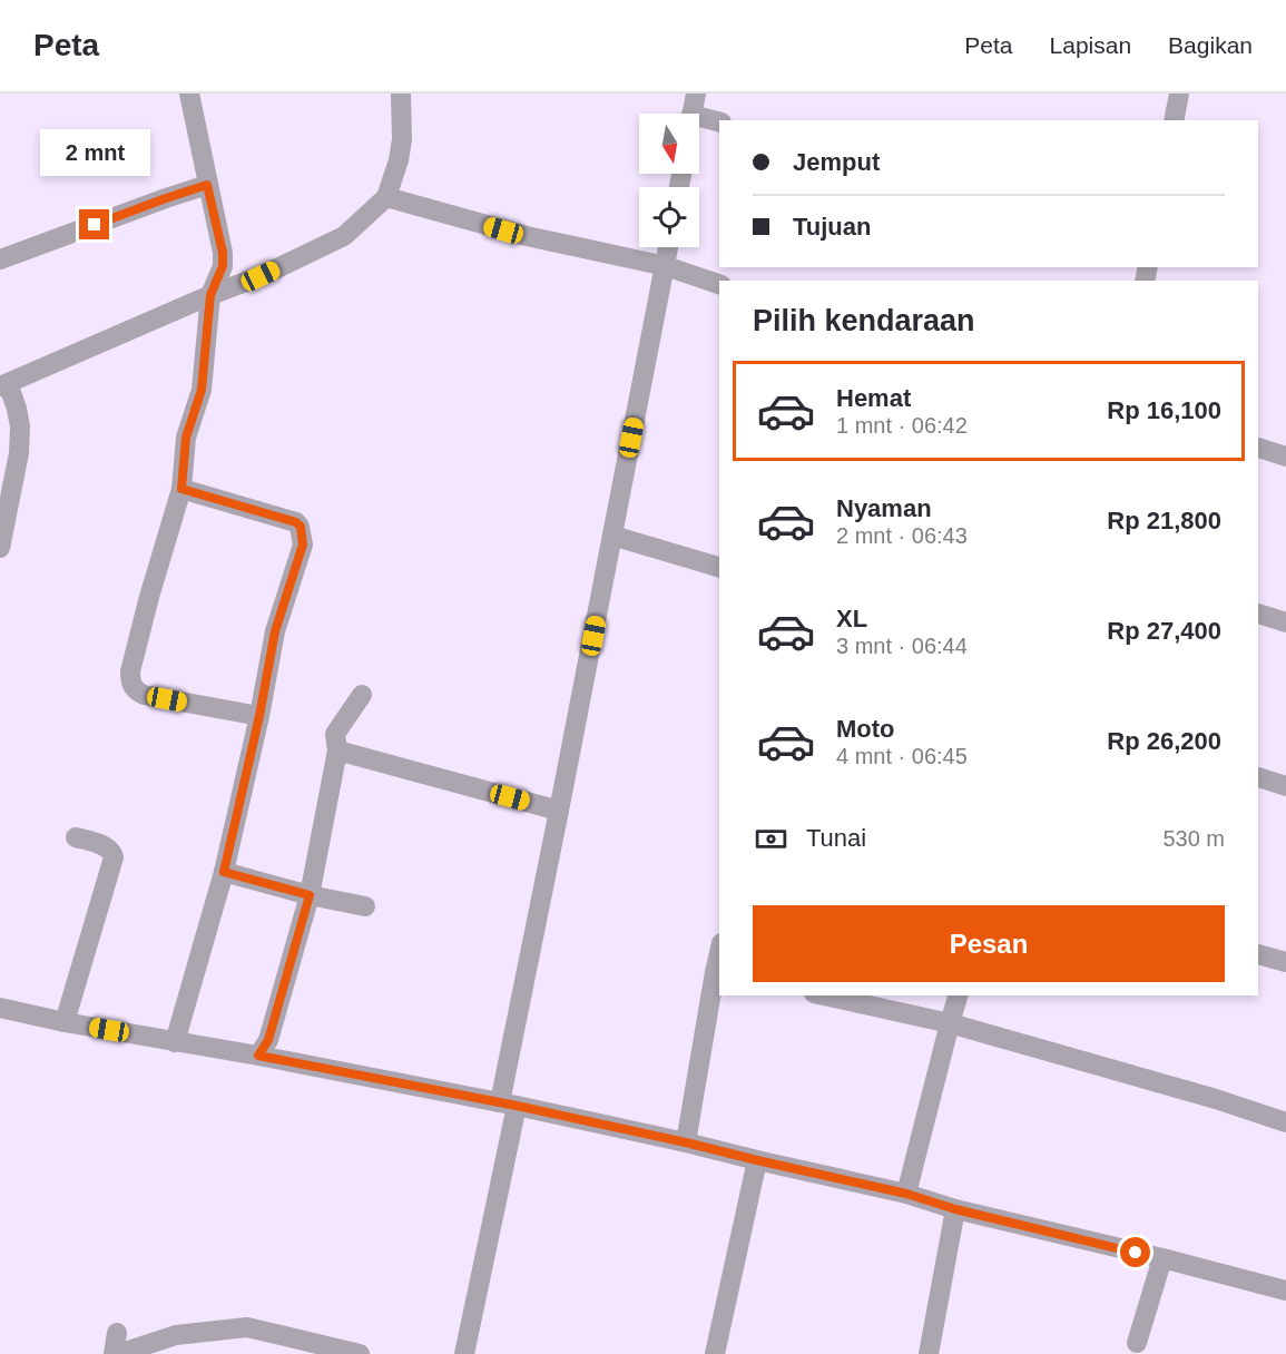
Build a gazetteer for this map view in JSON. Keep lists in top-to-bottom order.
{
  "north": "bottom",
  "page": {
    "header": "Peta",
    "nav": ["Peta", "Lapisan", "Bagikan"],
    "banner": ["Jemput", "Tujuan"],
    "bubble": "2 mnt",
    "heading": "Pilih kendaraan",
    "list": [
      {
        "name": "Hemat",
        "note": "1 mnt · 06:42",
        "value": "Rp 16,100"
      },
      {
        "name": "Nyaman",
        "note": "2 mnt · 06:43",
        "value": "Rp 21,800"
      },
      {
        "name": "XL",
        "note": "3 mnt · 06:44",
        "value": "Rp 27,400"
      },
      {
        "name": "Moto",
        "note": "4 mnt · 06:45",
        "value": "Rp 26,200"
      }
    ],
    "pay": ["Tunai", "530 m"],
    "buttons": "Pesan"
  }
}
